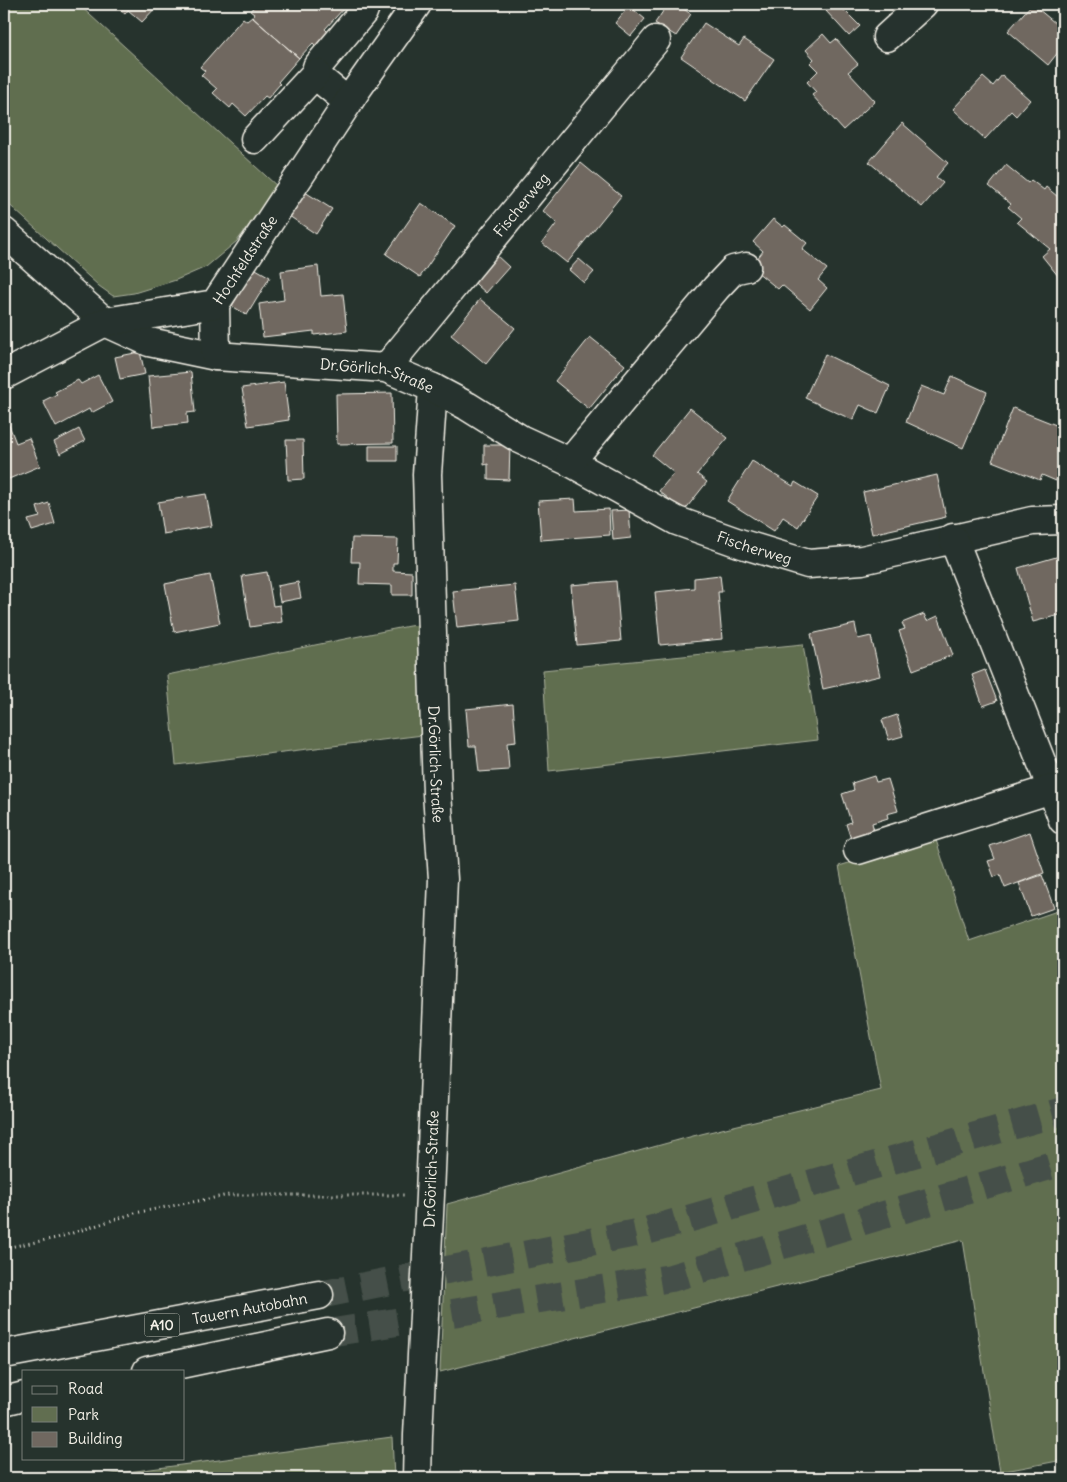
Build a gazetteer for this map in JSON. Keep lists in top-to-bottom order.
{
  "streets": {
    "main road": [
      "Fischerweg",
      "Hochfeldstraße",
      "Dr.Görlich-Straße",
      "Tauern Autobahn",
      "A10"
    ]
  },
  "crossings": [
    ["Fischerweg", "Dr.Görlich-Straße"],
    ["Hochfeldstraße", "Dr.Görlich-Straße"]
  ],
  "legend": ["Road", "Park", "Building"]
}
